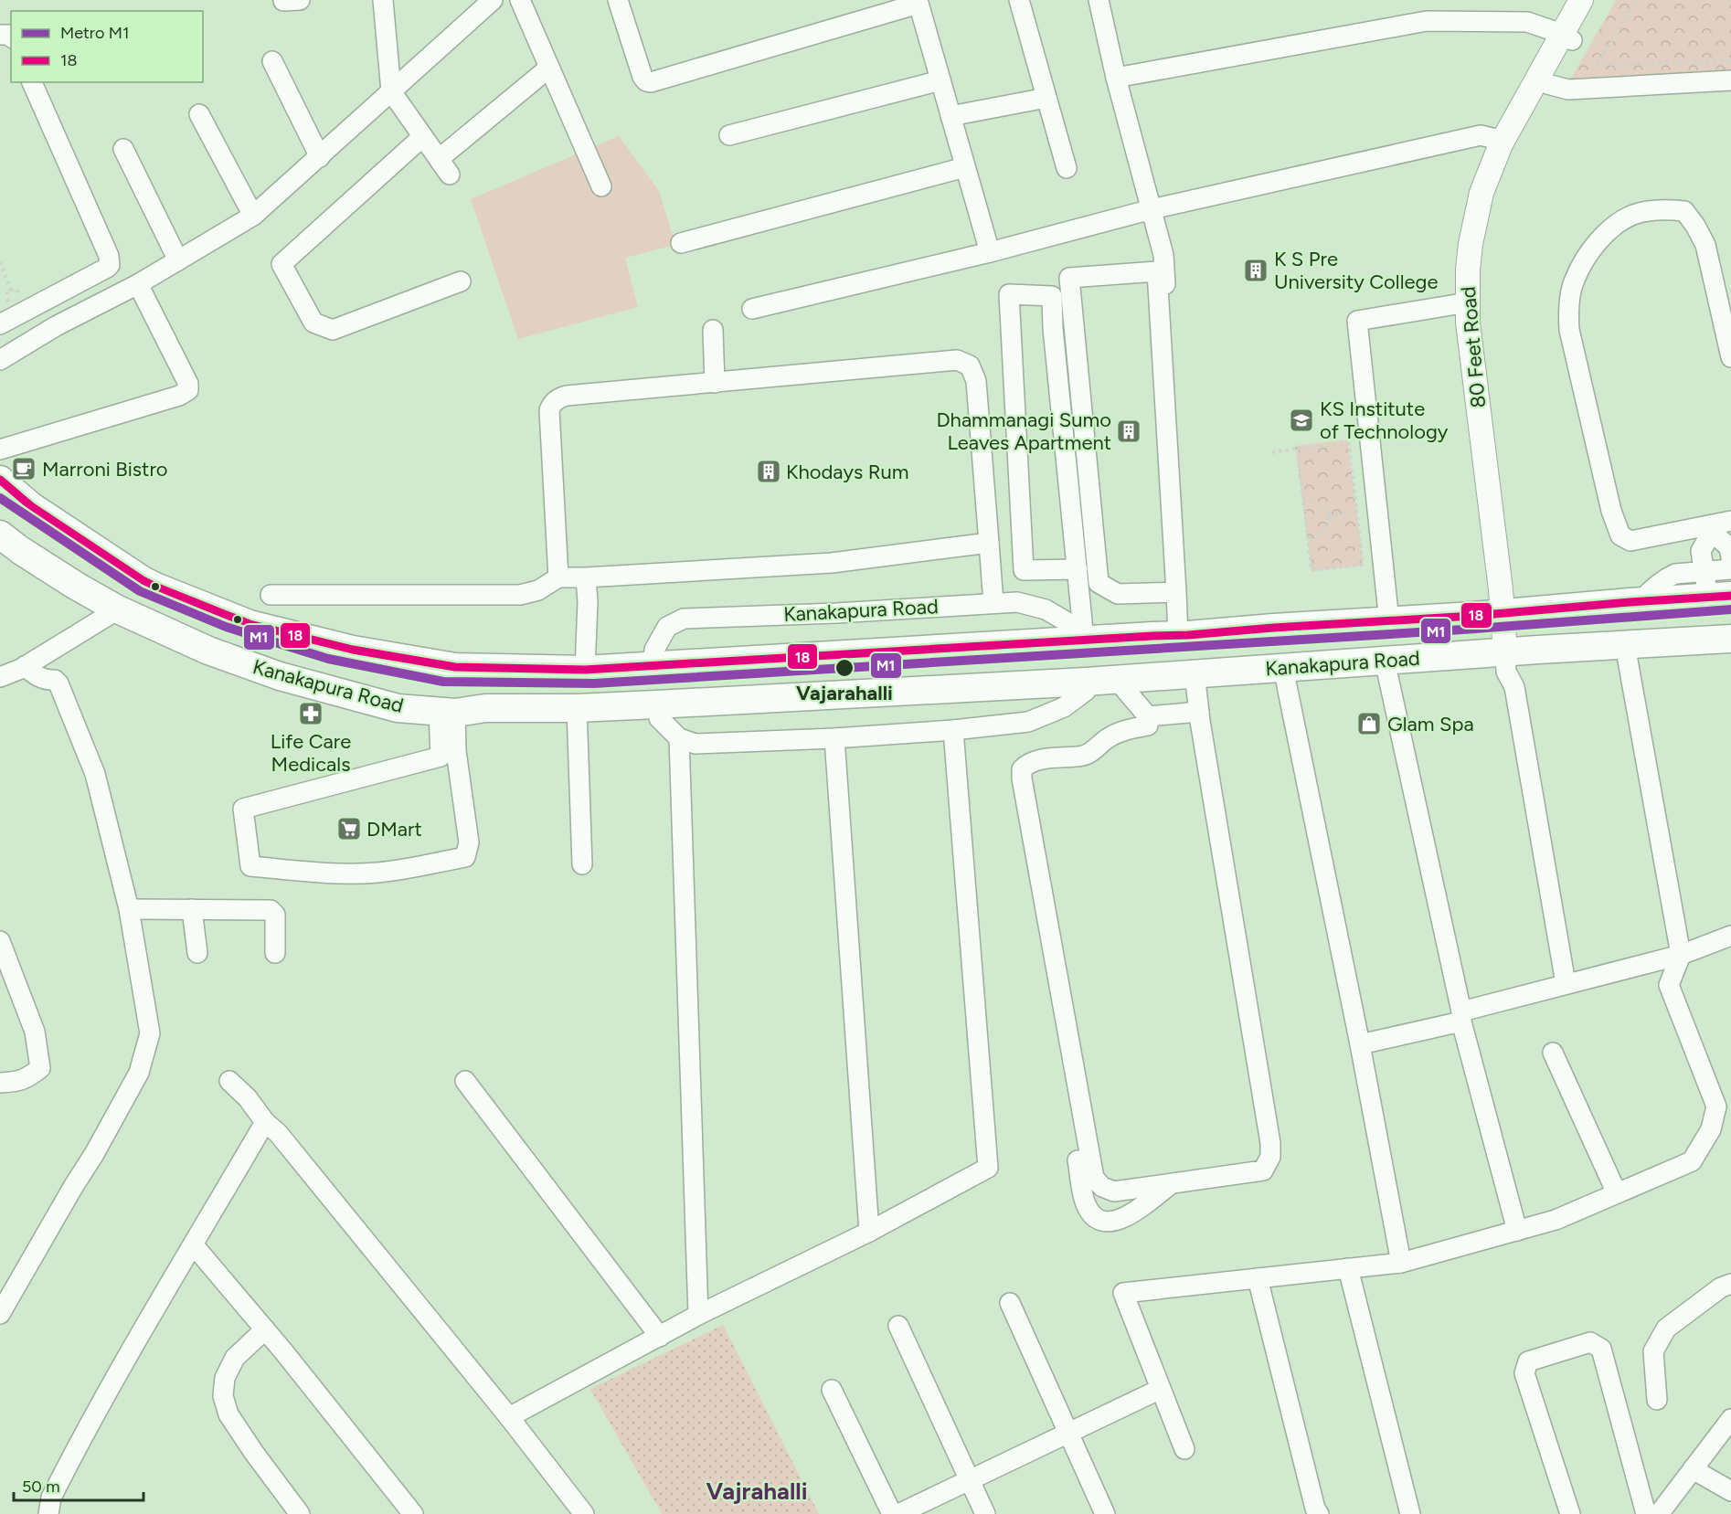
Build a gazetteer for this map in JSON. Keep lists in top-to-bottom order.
{
  "streets": {
    "highway": ["Kanakapura Road"],
    "main road": ["80 Feet Road"]
  },
  "crossings": [
    ["80 Feet Road", "Kanakapura Road"]
  ],
  "districts": ["Vajrahalli"],
  "places": {
    "building": ["K S Pre University College", "Dhammanagi Sumo Leaves Apartment", "Khodays Rum"],
    "school or university": ["KS Institute of Technology"],
    "cafe": ["Marroni Bistro"],
    "other": ["Vajarahalli"],
    "pharmacy": ["Life Care Medicals"],
    "shop": ["Glam Spa"],
    "supermarket": ["DMart"]
  },
  "lines": ["transit line 18", "metro line M1"],
  "legend": ["Metro M1", "18"],
  "scale_bar": "50 m"
}
